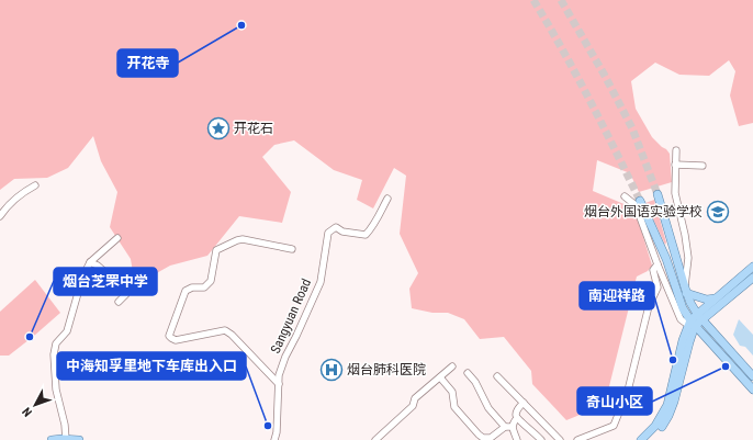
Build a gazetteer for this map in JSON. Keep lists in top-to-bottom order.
{
  "streets": {
    "street": ["Sangyuan Road"]
  },
  "places": {
    "other": [
      "开花寺",
      "烟台芝罘中学",
      "南迎祥路",
      "奇山小区",
      "中海知孚里地下车库出入口"
    ],
    "place": ["开花石"],
    "school or university": ["烟台外国语实验学校"],
    "hospital": ["烟台肺科医院"]
  },
  "north": "bottom left"
}
